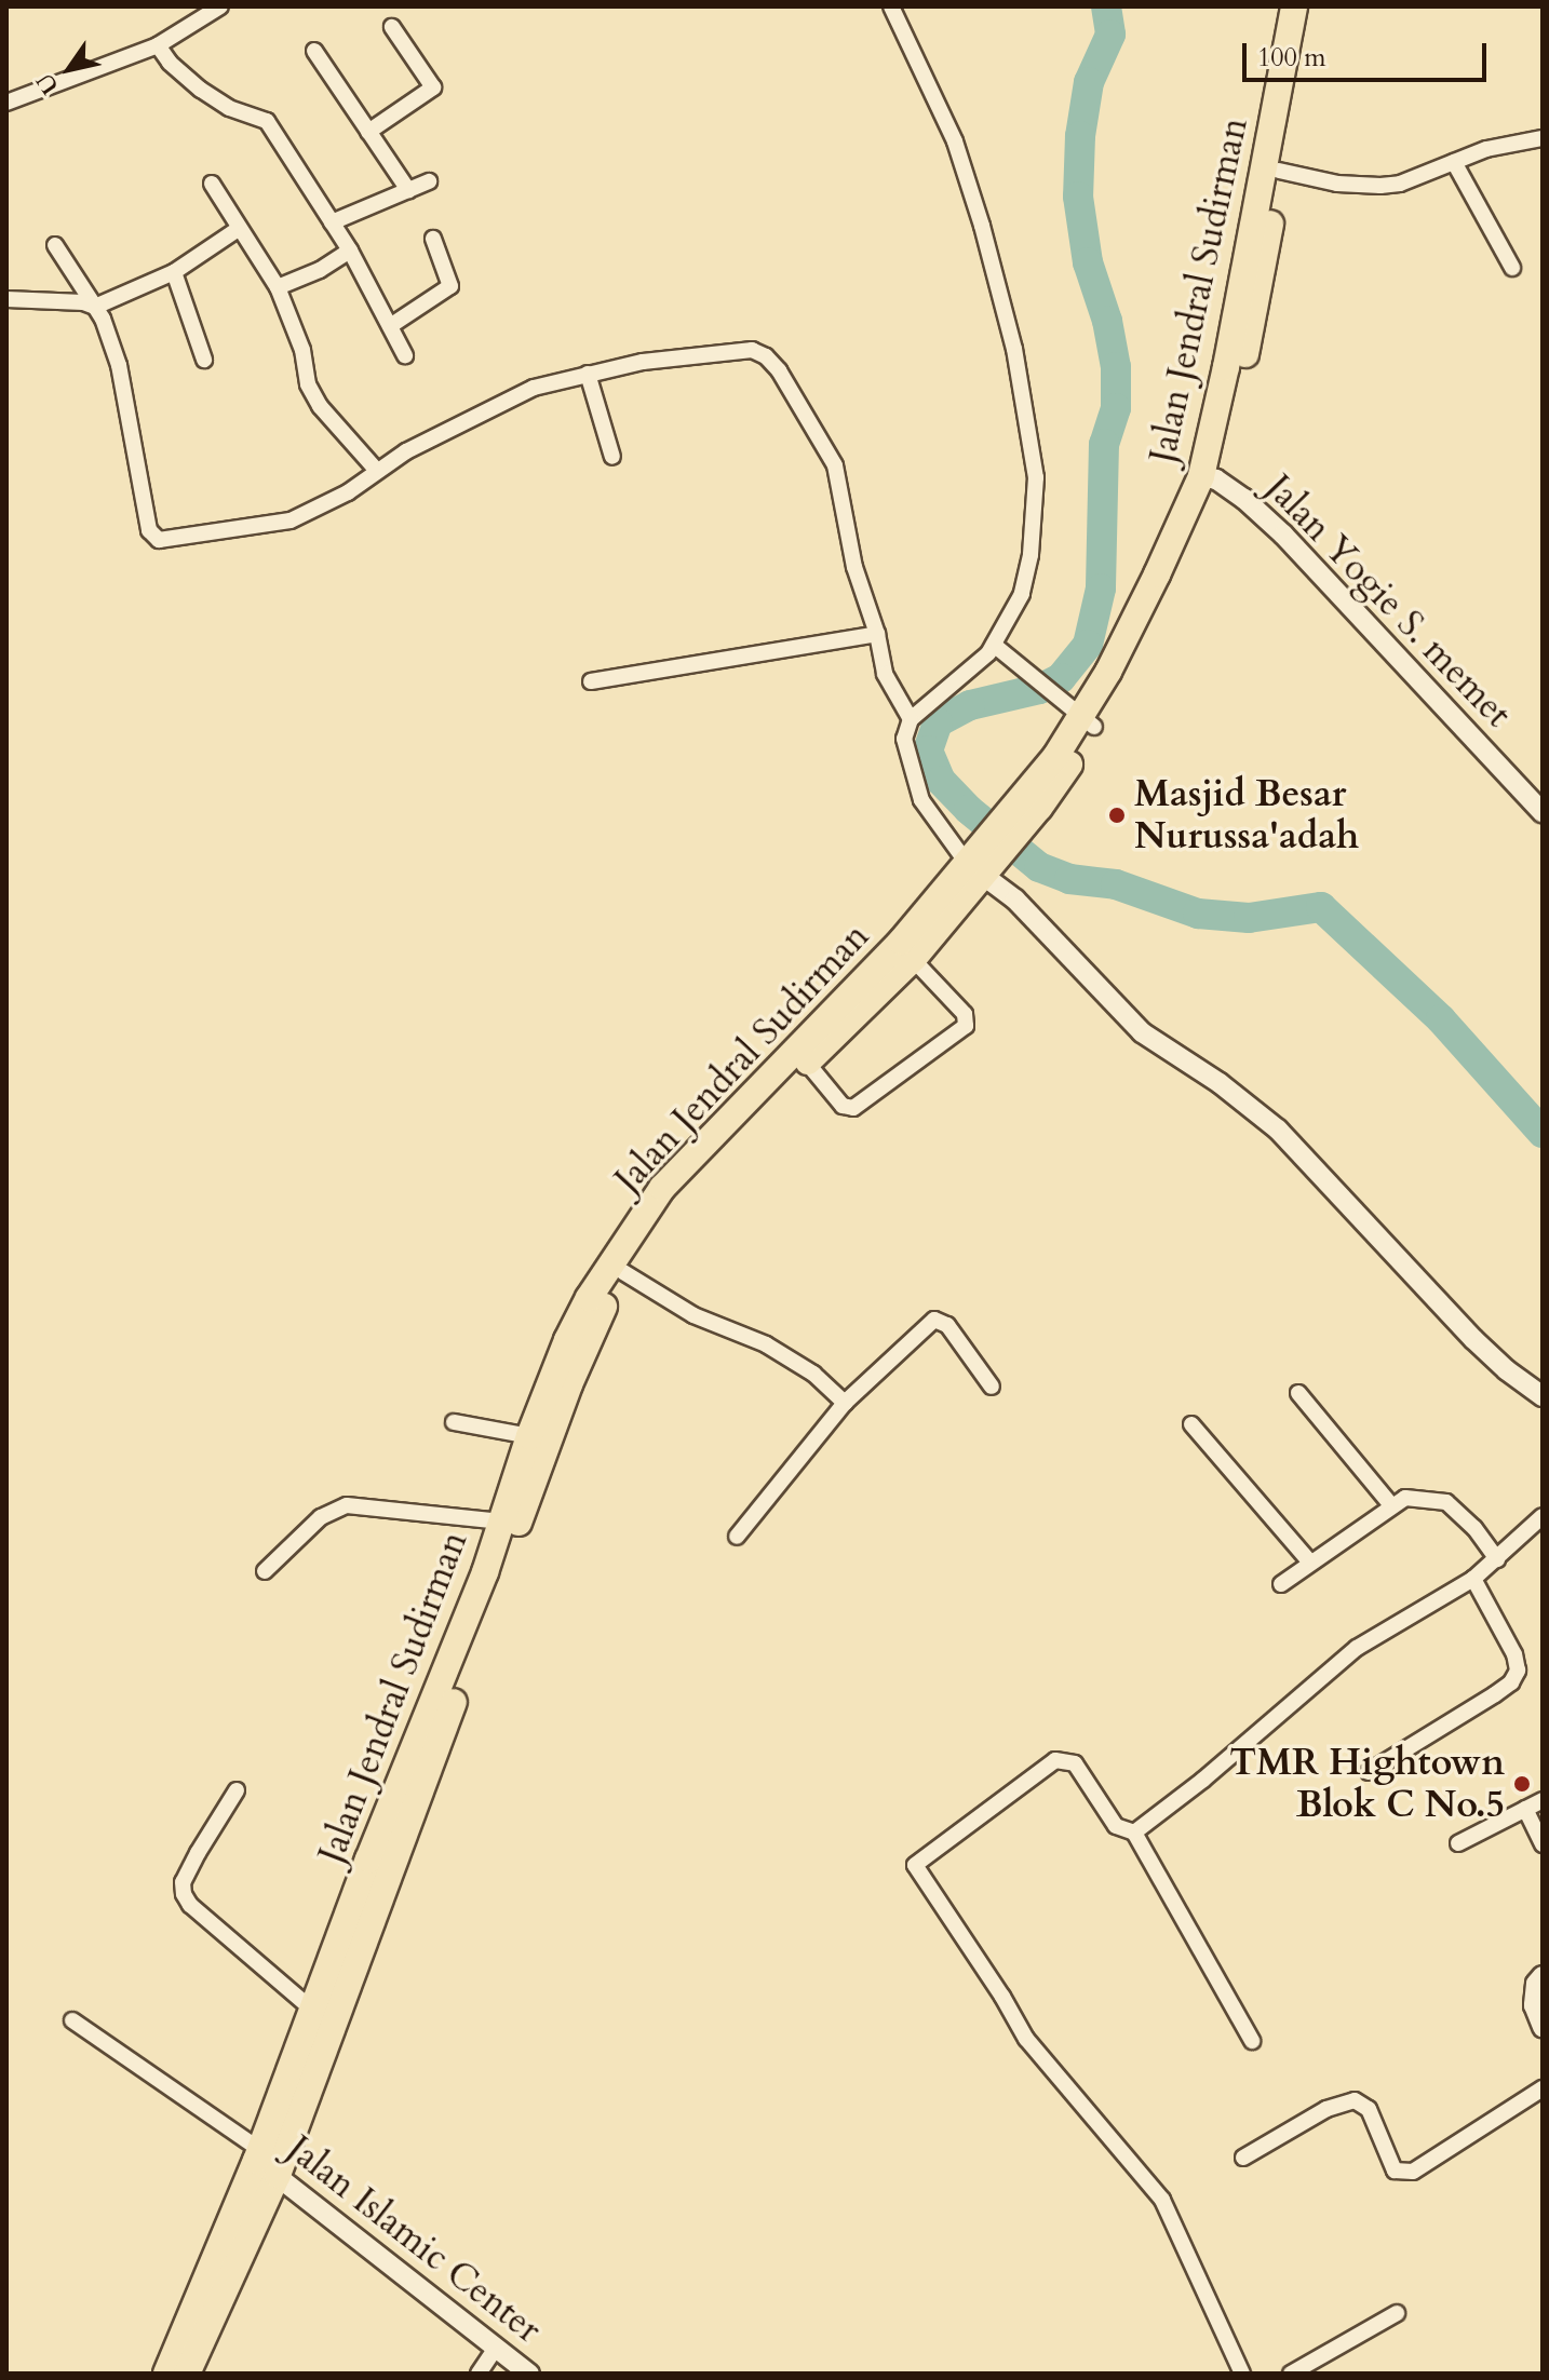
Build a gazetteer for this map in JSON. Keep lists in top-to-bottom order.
{
  "streets": {
    "highway": ["Jalan Jendral Sudirman"],
    "street": ["Jalan Yogie S. memet", "Jalan Islamic Center"]
  },
  "crossings": [
    ["Jalan Jendral Sudirman", "Jalan Yogie S. memet"],
    ["Jalan Jendral Sudirman", "Jalan Islamic Center"]
  ],
  "places": ["Masjid Besar Nurussa'adah", "TMR Hightown Blok C No.5"],
  "scale_bar": "100 m",
  "north": "bottom left"
}
